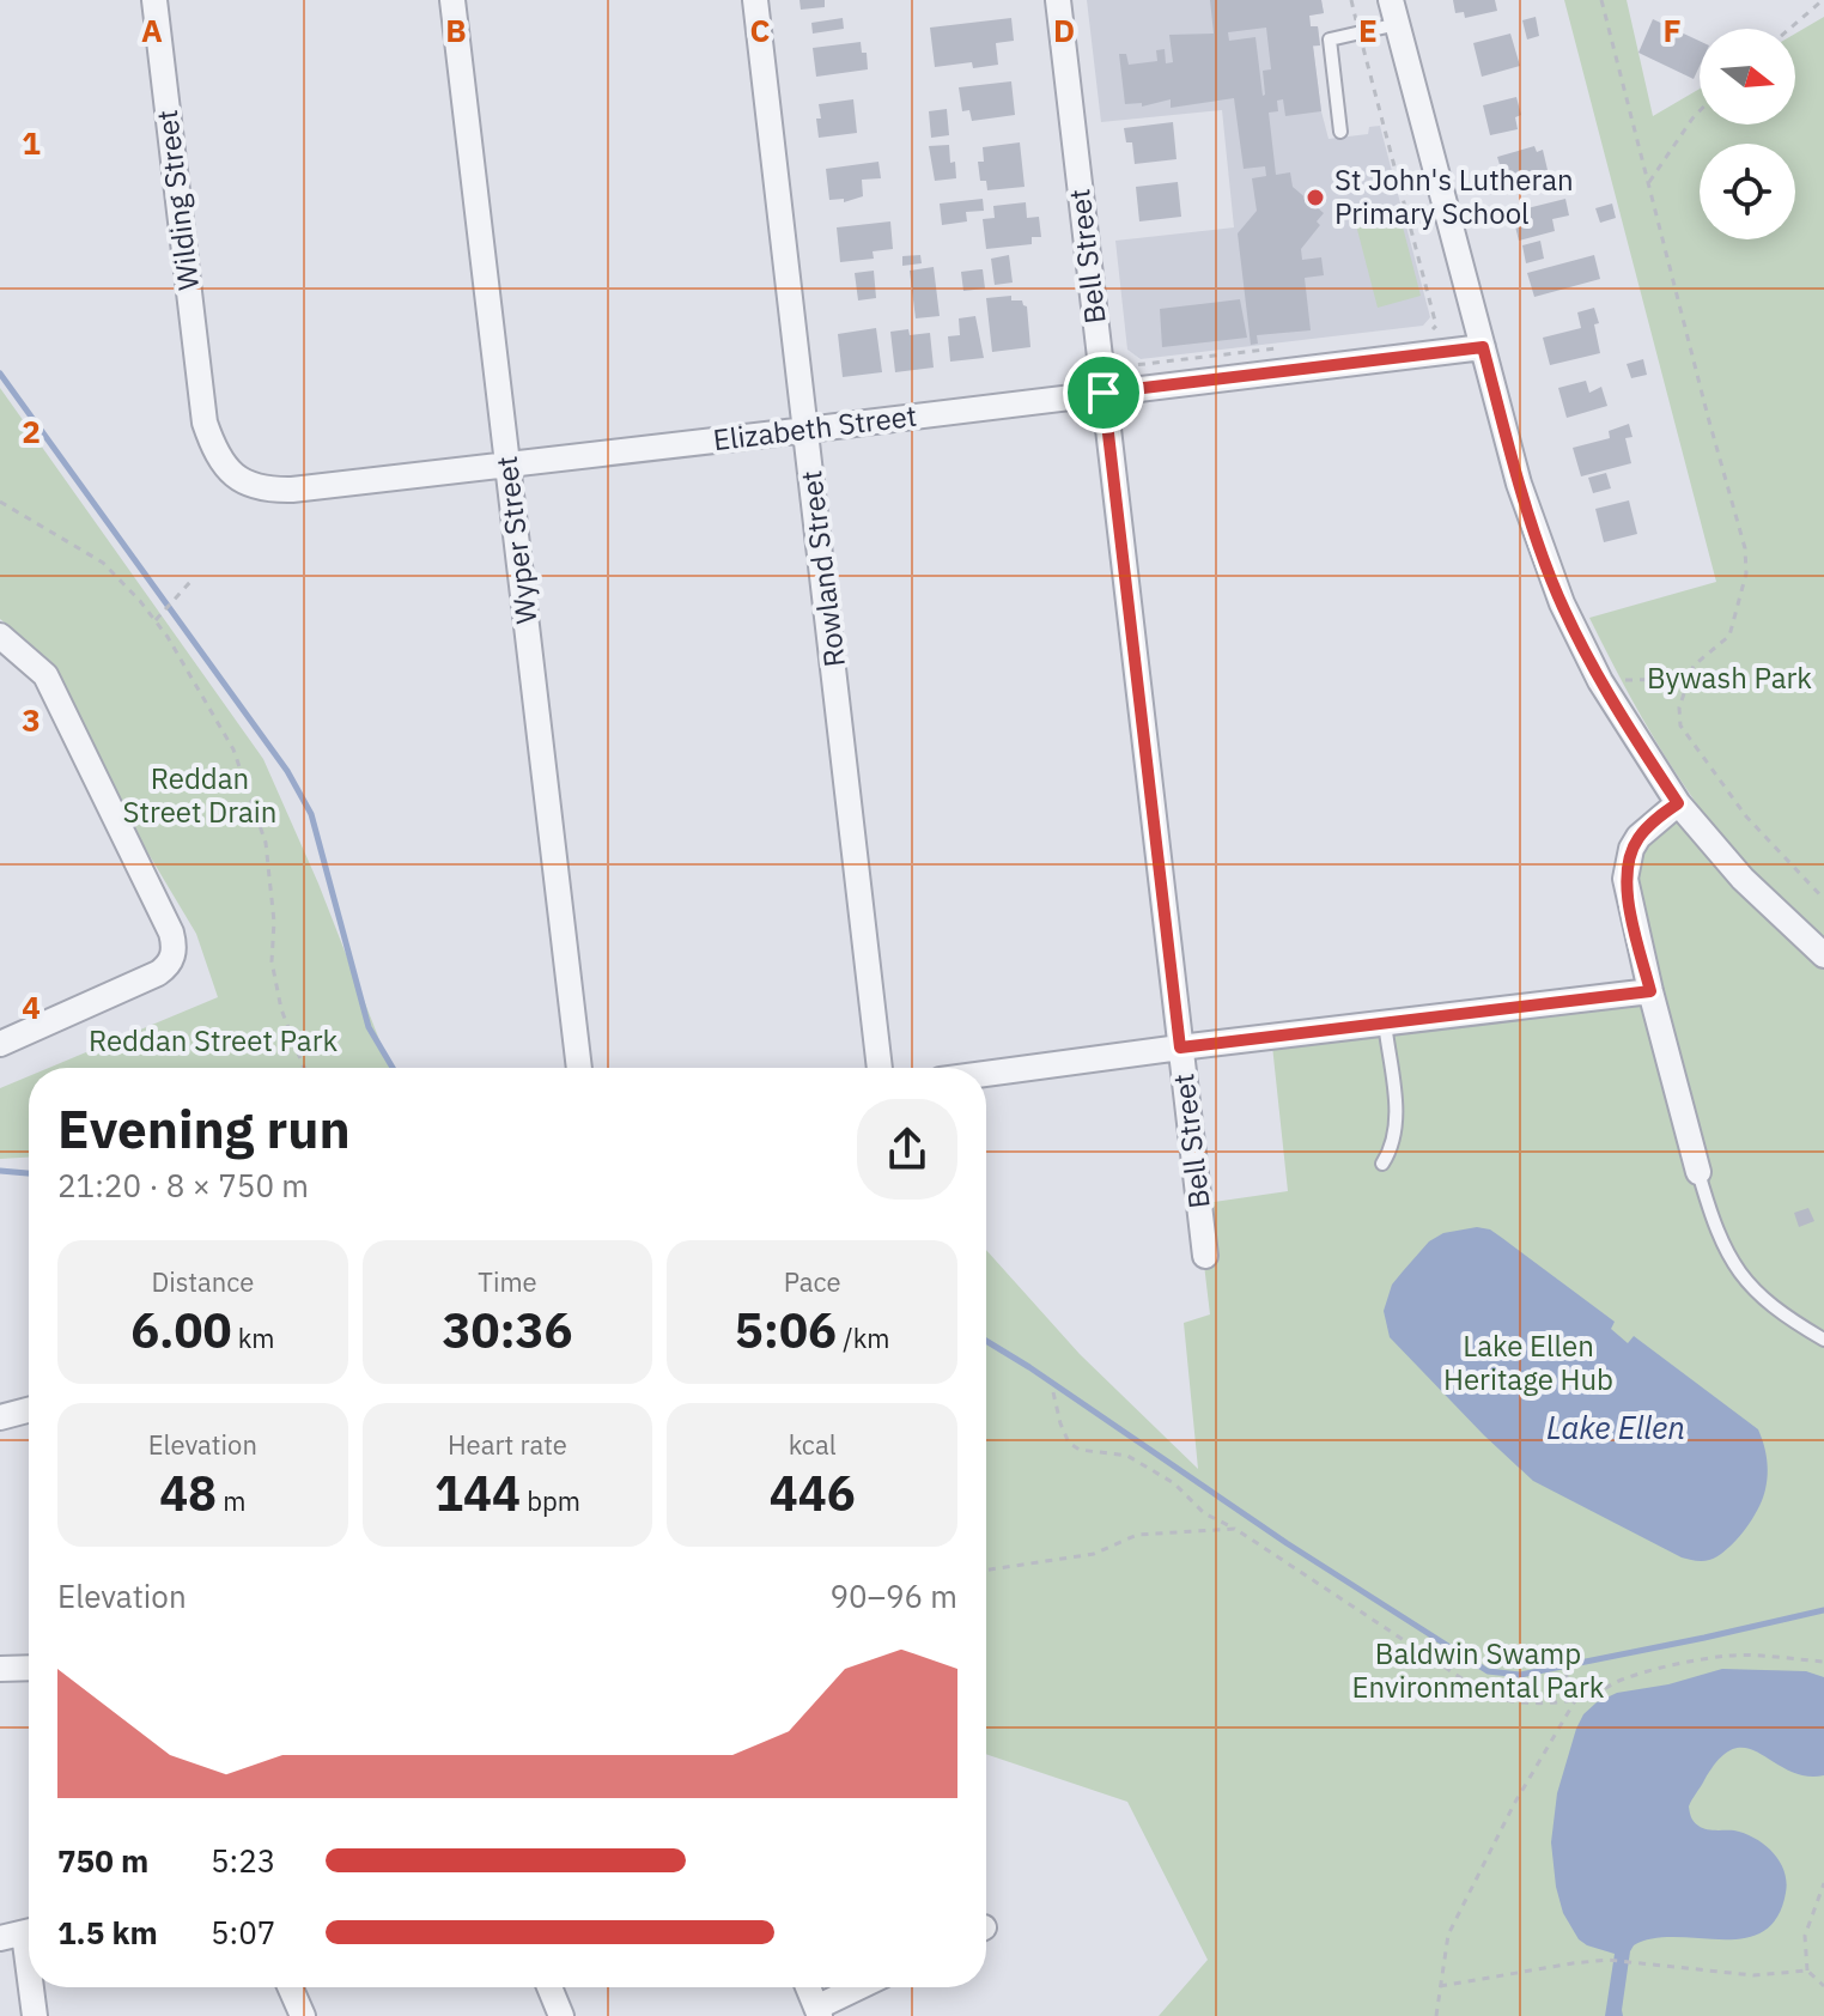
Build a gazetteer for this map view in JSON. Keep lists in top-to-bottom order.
{
  "streets": {
    "street": [
      "Wilding Street",
      "Bell Street",
      "Elizabeth Street",
      "Wyper Street",
      "Rowland Street"
    ]
  },
  "crossings": [
    ["Wilding Street", "Elizabeth Street"],
    ["Bell Street", "Elizabeth Street"],
    ["Elizabeth Street", "Wyper Street"],
    ["Elizabeth Street", "Rowland Street"]
  ],
  "water": ["Lake Ellen"],
  "parks": [
    "Bywash Park",
    "Reddan Street Drain",
    "Reddan Street Park",
    "Lake Ellen Heritage Hub",
    "Baldwin Swamp Environmental Park"
  ],
  "places": ["St John's Lutheran Primary School"],
  "north": "right",
  "page": {
    "heading": ["Evening run", "21:20 · 8 × 750 m"],
    "stats": [
      ["Distance", "6.00 km"],
      ["Time", "30:36"],
      ["Pace", "5:06 /km"],
      ["Elevation", "48 m"],
      ["Heart rate", "144 bpm"],
      ["kcal", "446"]
    ],
    "chart": ["Elevation", "90–96 m"],
    "list": [
      {
        "name": "750 m",
        "note": "5:23"
      },
      {
        "name": "1.5 km",
        "note": "5:07"
      }
    ]
  },
  "grid": {
    "columns": [
      "A",
      "B",
      "C",
      "D",
      "E",
      "F"
    ],
    "rows": [
      "1",
      "2",
      "3",
      "4"
    ]
  }
}
